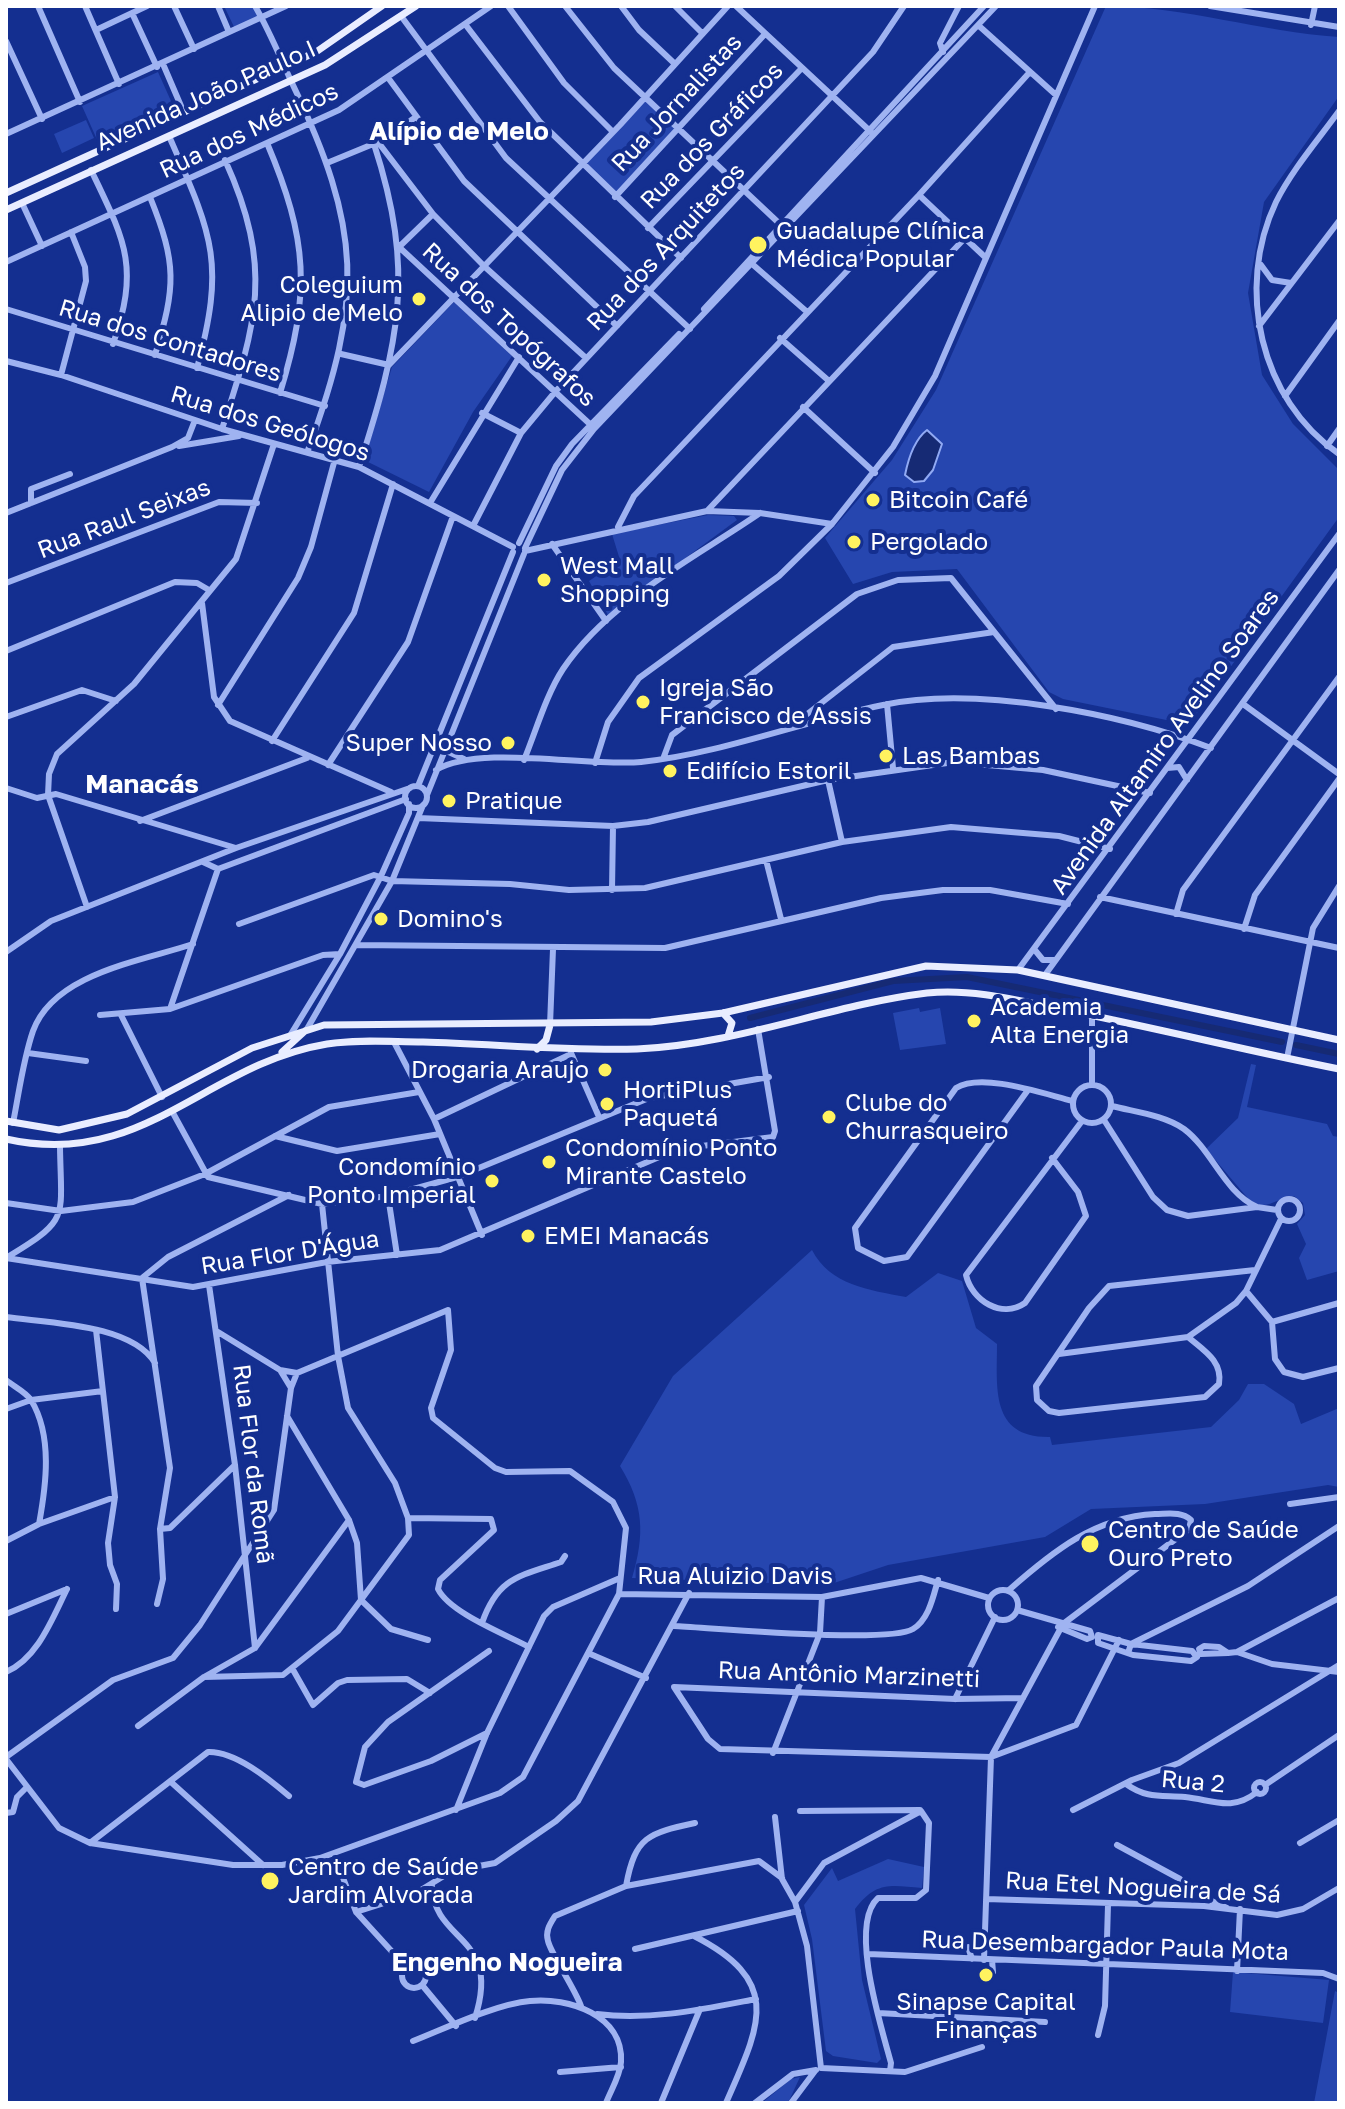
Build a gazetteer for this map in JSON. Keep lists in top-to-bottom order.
{
  "streets": {
    "main road": ["Avenida João Paulo I"],
    "street": [
      "Rua Jornalistas",
      "Rua dos Médicos",
      "Rua dos Gráficos",
      "Rua dos Arquitetos",
      "Rua dos Topógrafos",
      "Rua dos Contadores",
      "Rua dos Geólogos",
      "Rua Raul Seixas",
      "Avenida Altamiro Avelino Soares",
      "Rua Flor D'Água",
      "Rua Flor da Romã",
      "Rua Aluizio Davis",
      "Rua Antônio Marzinetti",
      "Rua 2",
      "Rua Etel Nogueira de Sá",
      "Rua Desembargador Paula Mota"
    ]
  },
  "crossings": [
    ["Rua dos Arquitetos", "Rua dos Topógrafos"],
    ["Rua dos Arquitetos", "Rua dos Geólogos"],
    ["Rua Flor D'Água", "Rua Flor da Romã"]
  ],
  "districts": ["Alípio de Melo", "Manacás", "Engenho Nogueira"],
  "places": [
    "Guadalupe Clínica Médica Popular",
    "Coleguium Alipio de Melo",
    "Bitcoin Café",
    "Pergolado",
    "West Mall Shopping",
    "Igreja São Francisco de Assis",
    "Super Nosso",
    "Las Bambas",
    "Edifício Estoril",
    "Pratique",
    "Domino's",
    "Academia Alta Energia",
    "Drogaria Araujo",
    "HortiPlus Paquetá",
    "Clube do Churrasqueiro",
    "Condomínio Ponto Mirante Castelo",
    "Condomínio Ponto Imperial",
    "EMEI Manacás",
    "Centro de Saúde Ouro Preto",
    "Centro de Saúde Jardim Alvorada",
    "Sinapse Capital Finanças"
  ]
}
